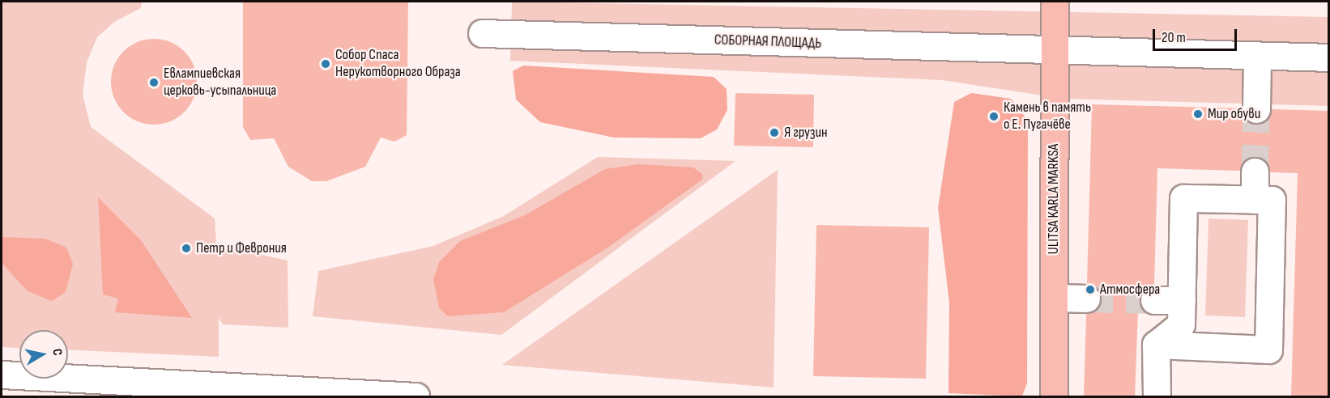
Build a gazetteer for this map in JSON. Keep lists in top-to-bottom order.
{
  "streets": {
    "main road": ["ULITSA KARLA MARKSA"],
    "street": ["СОБОРНАЯ ПЛОЩАДЬ"]
  },
  "crossings": [
    ["СОБОРНАЯ ПЛОЩАДЬ", "ULITSA KARLA MARKSA"]
  ],
  "places": [
    "Собор Спаса Нерукотворного Образа",
    "Евлампиевская церковь-усыпальница",
    "Мир обуви",
    "Камень в память о Е. Пугачёве",
    "Я грузин",
    "Петр и Феврония",
    "Атмосфера"
  ],
  "scale_bar": "20 m",
  "north": "right"
}
